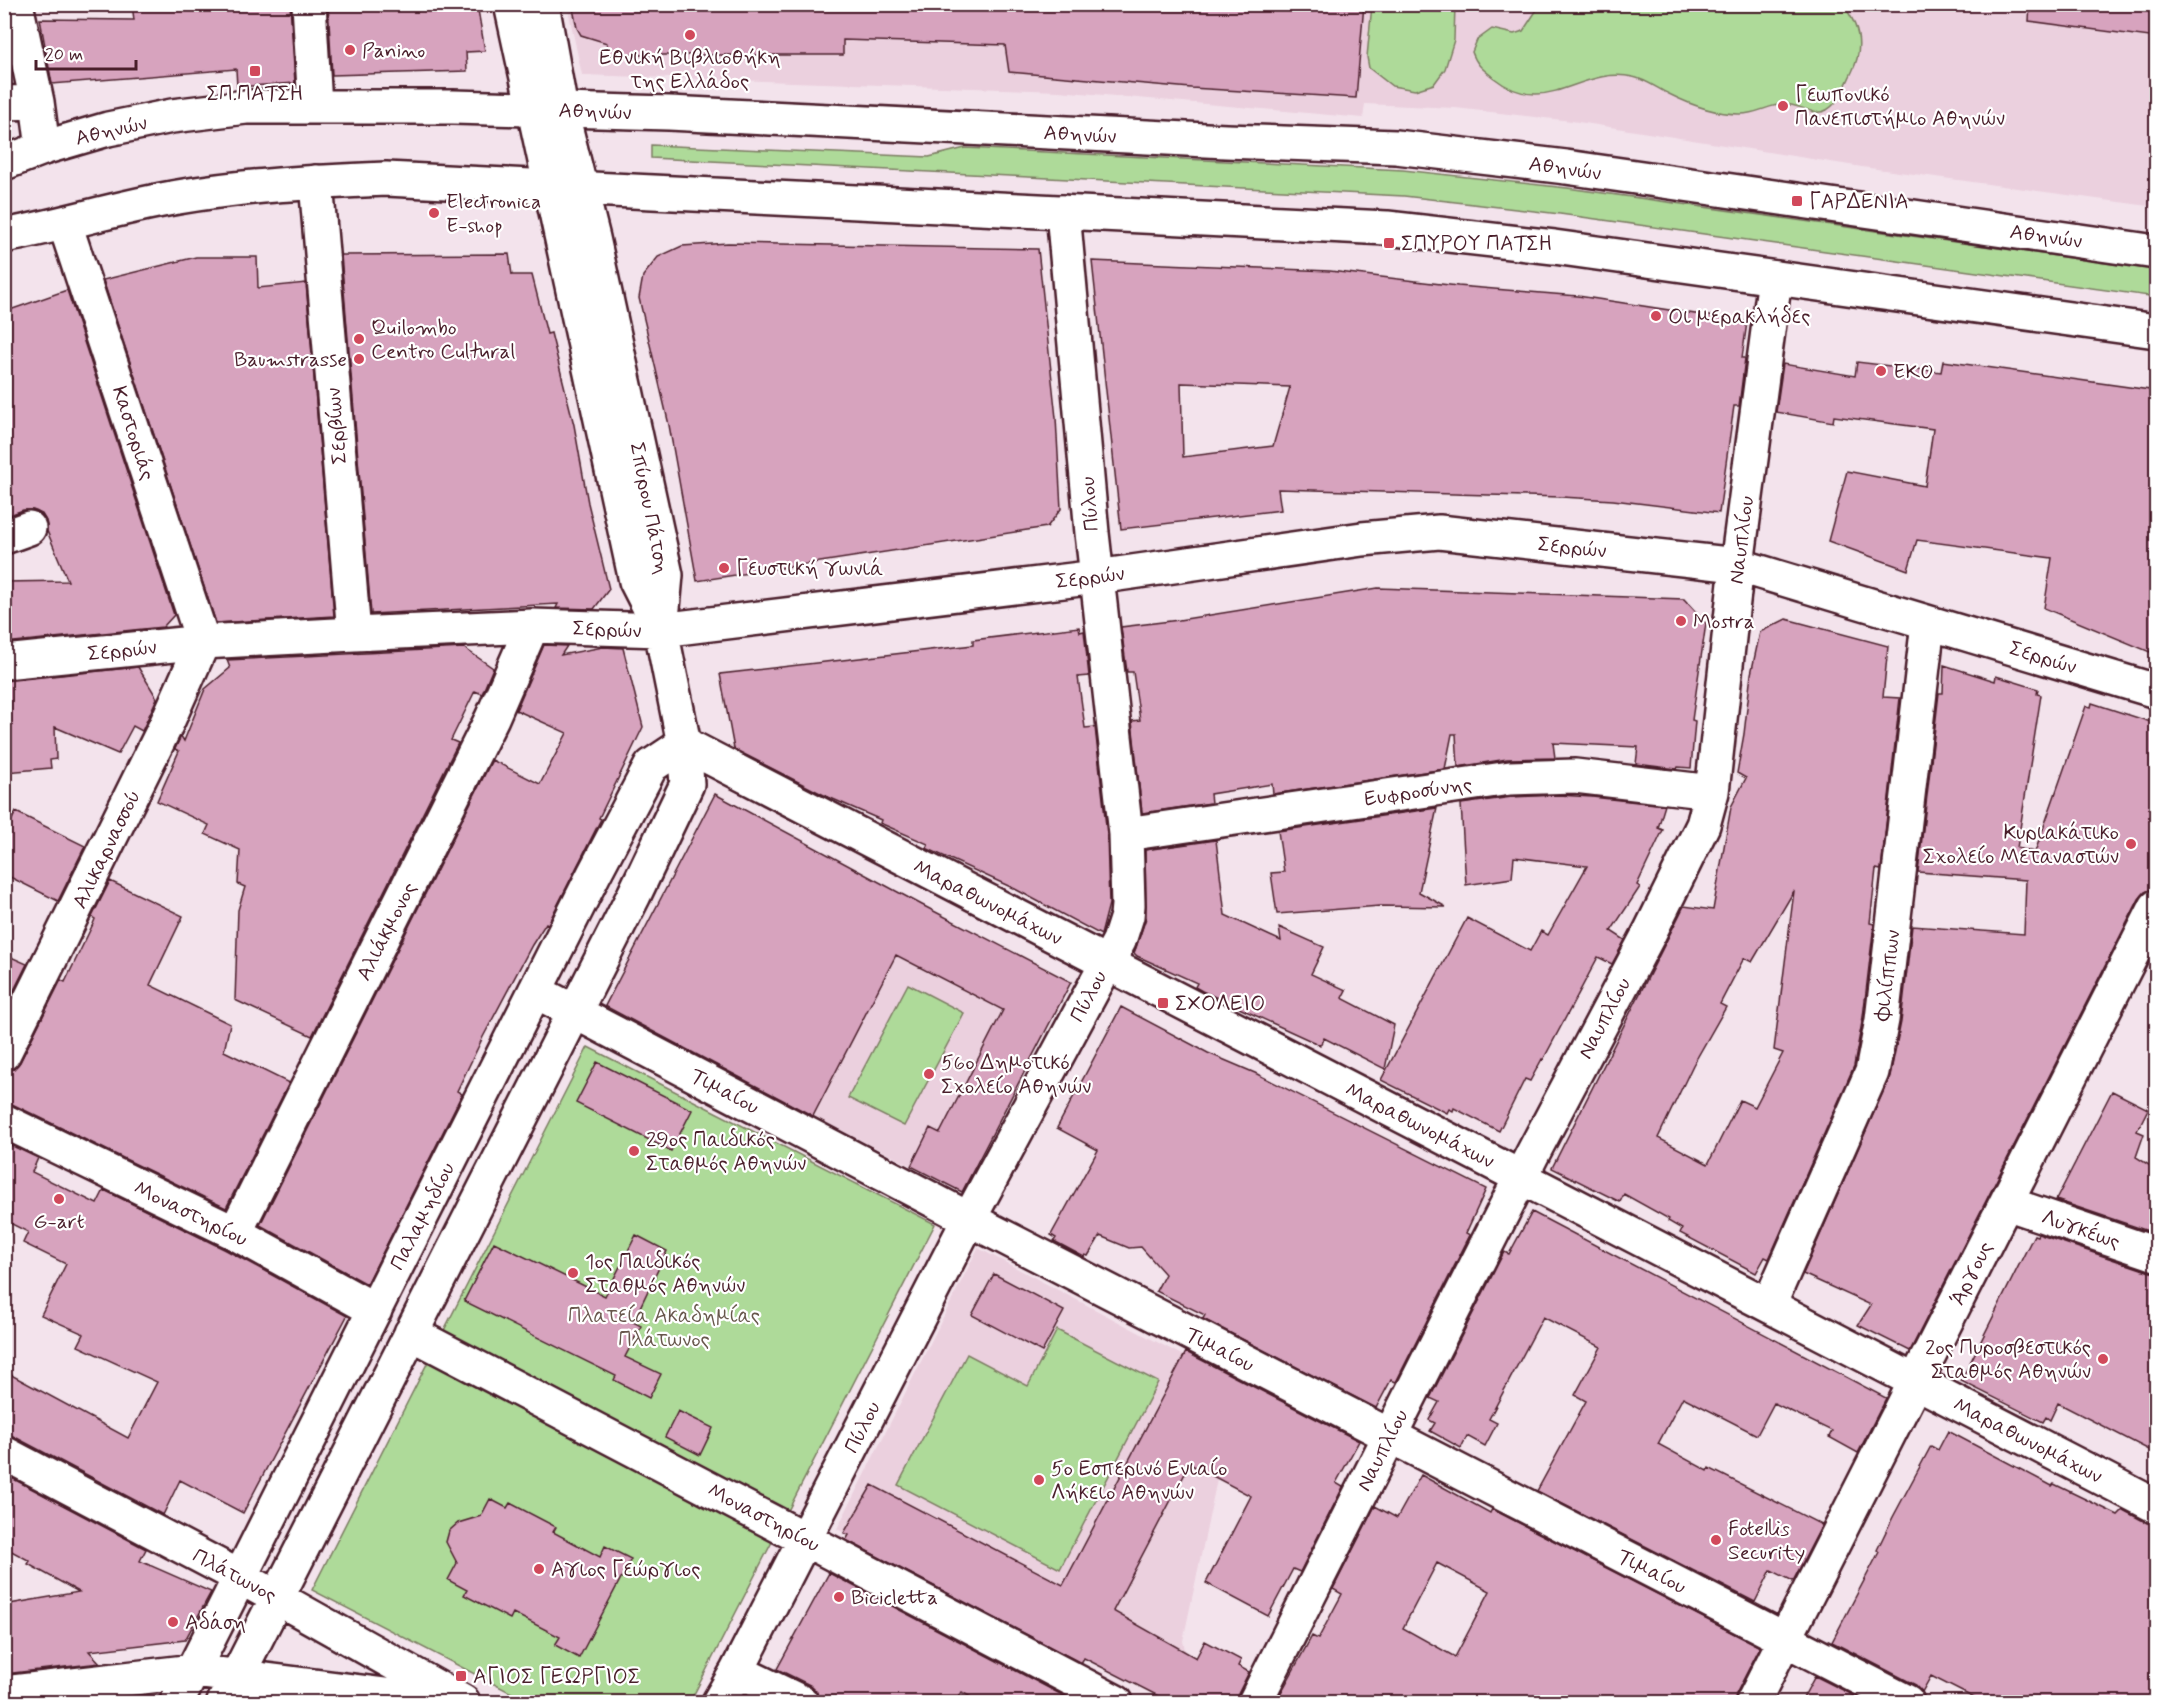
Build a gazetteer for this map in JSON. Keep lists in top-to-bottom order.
{
  "streets": {
    "main road": [
      "Αθηνών",
      "Σερβίων",
      "Καστοριάς",
      "Πύλου",
      "Σπύρου Πάτση",
      "Ναυπλίου",
      "Σερρών",
      "Ευφροσύνης",
      "Αλικαρνασσού",
      "Μαραθωνομάχων",
      "Αλιάκμονος",
      "Φιλίππων",
      "Τιμαίου",
      "Μοναστηρίου",
      "Παλαμηδίου",
      "Λυγκέως",
      "Άργους",
      "Πλάτωνος"
    ]
  },
  "crossings": [
    ["Αθηνών", "Σπύρου Πάτση"],
    ["Σερβίων", "Σερρών"],
    ["Καστοριάς", "Σερρών"],
    ["Καστοριάς", "Αλικαρνασσού"],
    ["Πύλου", "Σερρών"],
    ["Πύλου", "Ευφροσύνης"],
    ["Πύλου", "Μαραθωνομάχων"],
    ["Πύλου", "Τιμαίου"],
    ["Πύλου", "Μοναστηρίου"],
    ["Σπύρου Πάτση", "Σερρών"],
    ["Σπύρου Πάτση", "Παλαμηδίου"],
    ["Ναυπλίου", "Σερρών"],
    ["Ναυπλίου", "Ευφροσύνης"],
    ["Ναυπλίου", "Μαραθωνομάχων"],
    ["Ναυπλίου", "Τιμαίου"],
    ["Σερρών", "Αλικαρνασσού"],
    ["Σερρών", "Αλιάκμονος"],
    ["Σερρών", "Φιλίππων"],
    ["Σερρών", "Παλαμηδίου"],
    ["Μαραθωνομάχων", "Φιλίππων"],
    ["Μαραθωνομάχων", "Παλαμηδίου"],
    ["Μαραθωνομάχων", "Άργους"],
    ["Αλιάκμονος", "Μοναστηρίου"],
    ["Τιμαίου", "Παλαμηδίου"],
    ["Τιμαίου", "Άργους"],
    ["Μοναστηρίου", "Παλαμηδίου"],
    ["Παλαμηδίου", "Πλάτωνος"],
    ["Λυγκέως", "Άργους"]
  ],
  "parks": ["Πλατεία Ακαδημίας Πλάτωνος"],
  "places": {
    "other": [
      "Εθνική Βιβλιοθήκη της Ελλάδος",
      "Panino",
      "Γεωπονικό Πανεπιστήμιο Αθηνών",
      "Electronica E-shop",
      "Οι μερακλήδες",
      "Quilombo Centro Cultural",
      "Baumstrasse",
      "EKO",
      "Γευστική γωνιά",
      "Mostra",
      "Κυριακάτικο Σχολείο Μεταναστών",
      "56ο Δημοτικό Σχολείο Αθηνών",
      "29ος Παιδικός Σταθμός Αθηνών",
      "G-art",
      "1ος Παιδικός Σταθμός Αθηνών",
      "2ος Πυροσβεστικός Σταθμός Αθηνών",
      "5ο Εσπερινό Ενιαίο Λήκειο Αθηνών",
      "Fotellis Security",
      "Αγιος Γεώργιος",
      "Bicicletta",
      "Αδάση"
    ],
    "transit": [
      "ΣΠ.ΠΑΤΣΗ",
      "ΓΑΡΔΕΝΙΑ",
      "ΣΠΥΡΟΥ ΠΑΤΣΗ",
      "ΣΧΟΛΕΙΟ",
      "ΑΓΙΟΣ ΓΕΩΡΓΙΟΣ"
    ]
  },
  "scale_bar": "20 m"
}
